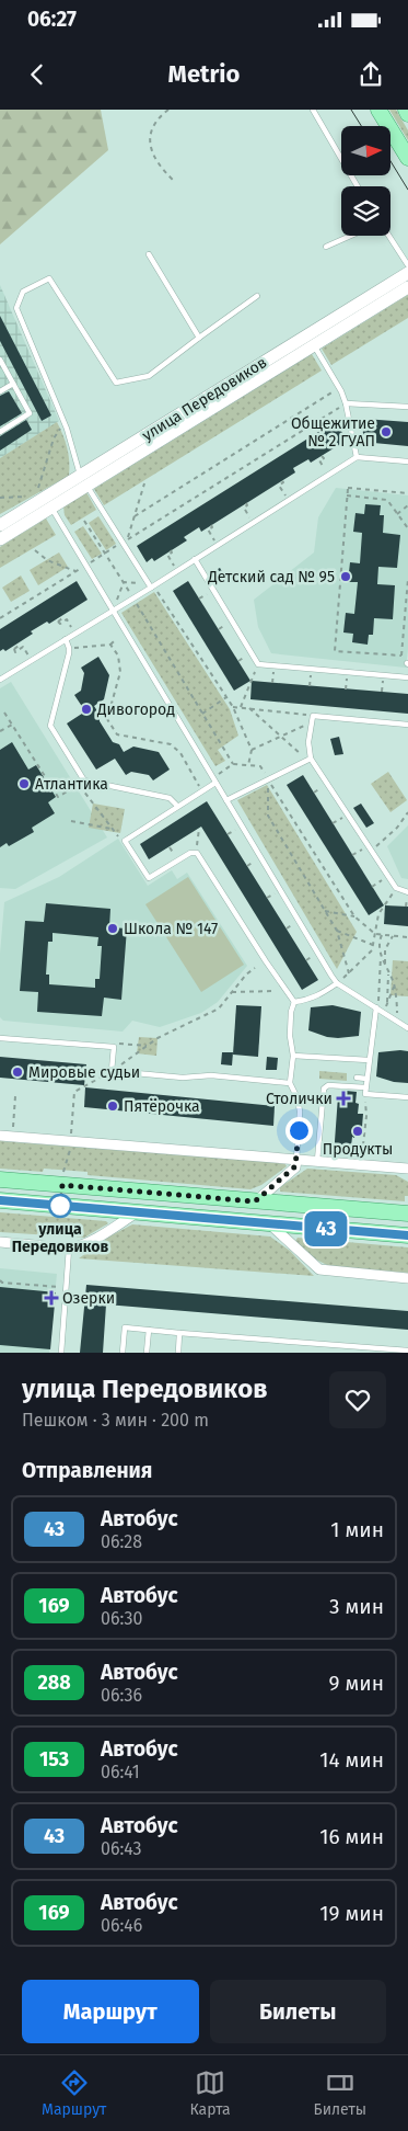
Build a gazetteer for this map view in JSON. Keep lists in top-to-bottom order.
{
  "streets": {
    "street": ["улица Передовиков"]
  },
  "places": {
    "other": [
      "Общежитие № 2 ГУАП",
      "Детский сад № 95",
      "Дивогород",
      "Атлантика",
      "Школа № 147",
      "Мировые судьи",
      "Пятёрочка",
      "Продукты",
      "улица Передовиков"
    ],
    "health": ["Столички", "Озерки"]
  },
  "lines": ["bus line 43"],
  "north": "right",
  "page": {
    "status": "06:27",
    "header": "Metrio",
    "on_map": "43",
    "heading": [
      ["улица Передовиков", "Пешком · 3 мин · 200 m"],
      "Отправления"
    ],
    "list": [
      {
        "mark": "43",
        "name": "Автобус",
        "note": "06:28",
        "value": "1 мин"
      },
      {
        "mark": "169",
        "name": "Автобус",
        "note": "06:30",
        "value": "3 мин"
      },
      {
        "mark": "288",
        "name": "Автобус",
        "note": "06:36",
        "value": "9 мин"
      },
      {
        "mark": "153",
        "name": "Автобус",
        "note": "06:41",
        "value": "14 мин"
      },
      {
        "mark": "43",
        "name": "Автобус",
        "note": "06:43",
        "value": "16 мин"
      },
      {
        "mark": "169",
        "name": "Автобус",
        "note": "06:46",
        "value": "19 мин"
      }
    ],
    "buttons": ["Маршрут", "Билеты"],
    "tabs": ["Маршрут", "Карта", "Билеты"]
  }
}
